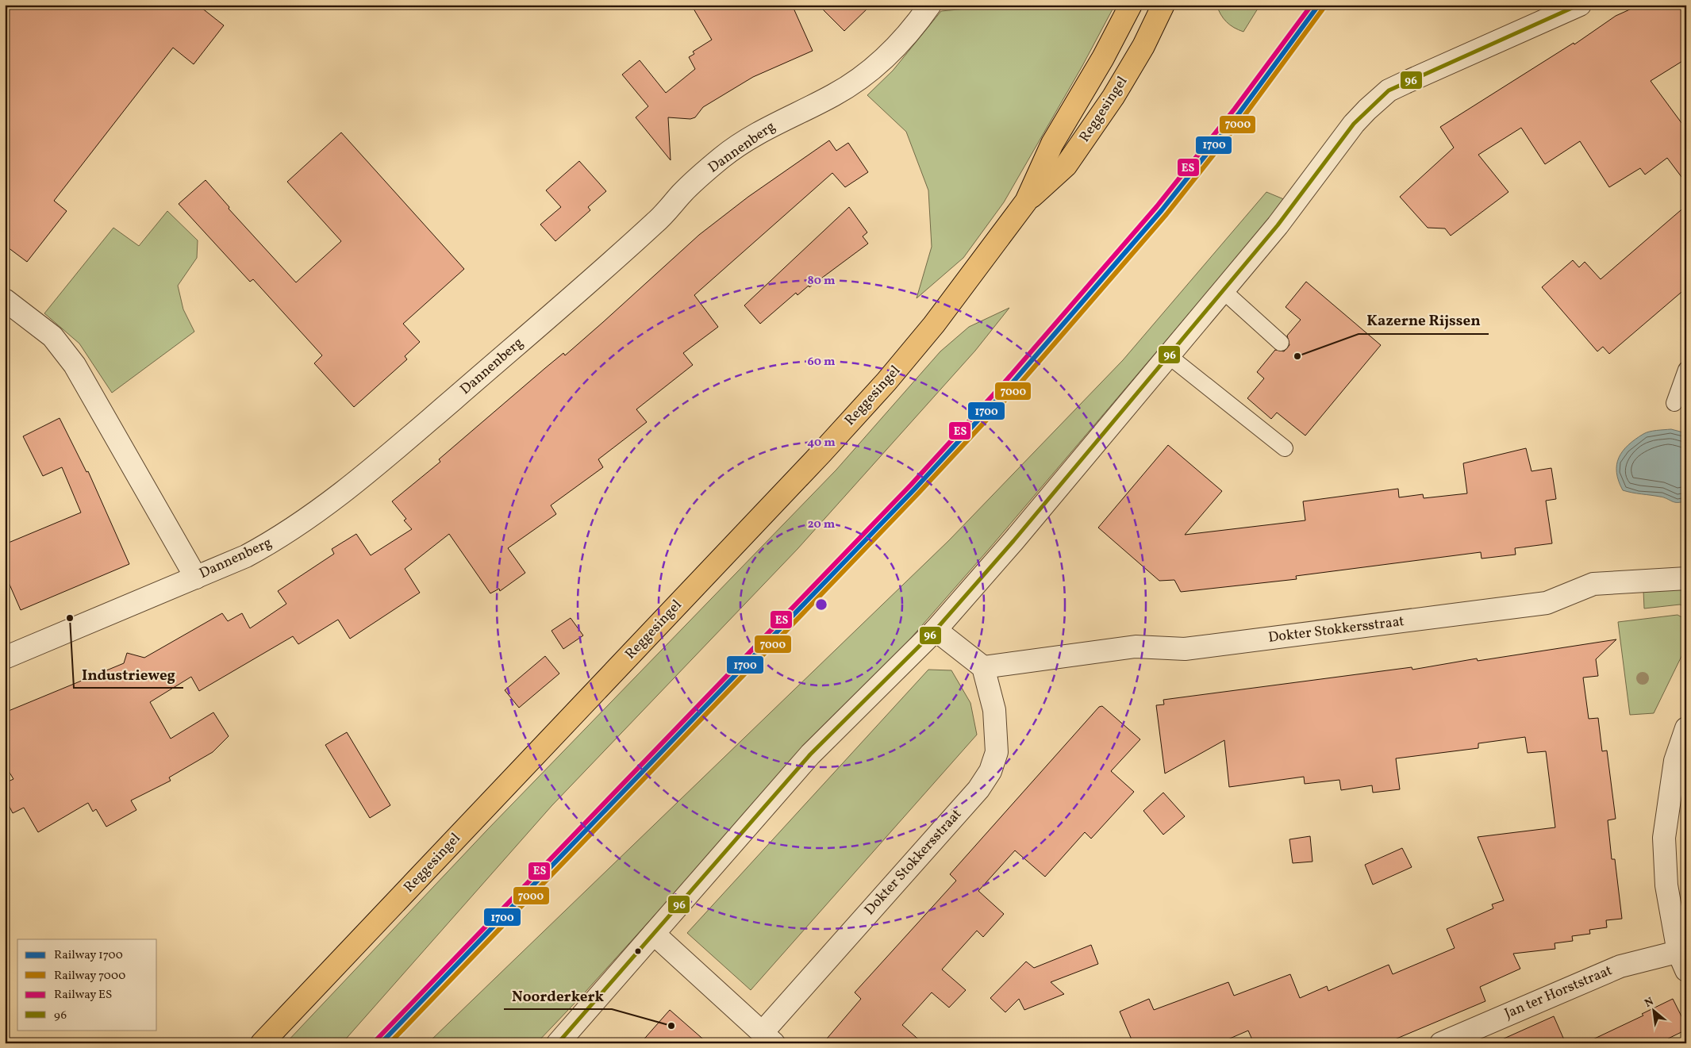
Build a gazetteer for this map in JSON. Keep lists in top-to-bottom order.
{
  "streets": {
    "main road": ["Reggesingel"],
    "street": ["Dannenberg", "Dokter Stokkersstraat", "Jan ter Horststraat"]
  },
  "places": ["Kazerne Rijssen", "Industrieweg", "Noorderkerk"],
  "lines": [
    "rail line 1700",
    "rail line ES",
    "transit line 96",
    "rail line 7000"
  ],
  "legend": [
    "Railway 1700",
    "Railway 7000",
    "Railway ES",
    "96"
  ],
  "north": "top left",
  "rings": [
    "80 m",
    "60 m",
    "40 m",
    "20 m"
  ]
}
